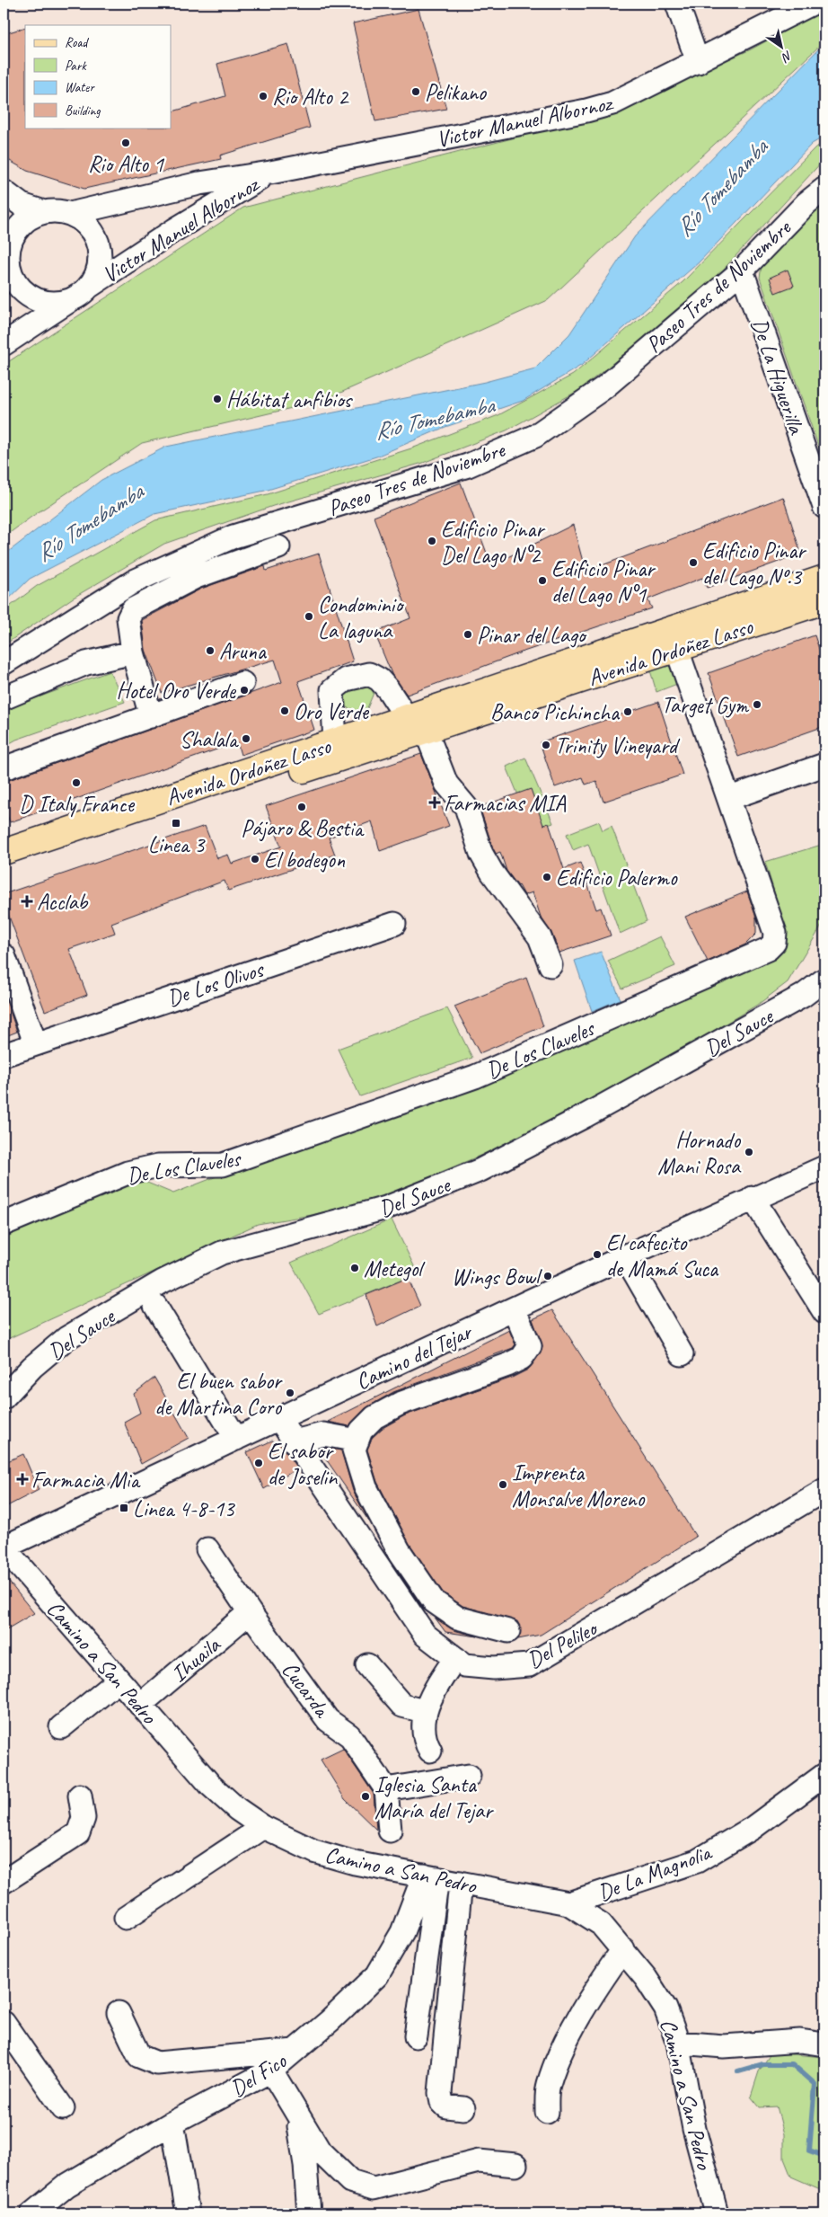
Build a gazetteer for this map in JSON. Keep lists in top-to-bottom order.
{
  "streets": {
    "main road": ["Avenida Ordoñez Lasso"],
    "street": [
      "Victor Manuel Albornoz",
      "Paseo Tres de Noviembre",
      "De La Higuerilla",
      "De Los Olivos",
      "Del Sauce",
      "De Los Claveles",
      "Camino del Tejar",
      "Del Pelileo",
      "Ihuaila",
      "Camino a San Pedro",
      "Cucarda",
      "De La Magnolia",
      "Del Fico"
    ]
  },
  "crossings": [
    ["Paseo Tres de Noviembre", "De La Higuerilla"],
    ["Avenida Ordoñez Lasso", "De Los Claveles"],
    ["Camino del Tejar", "Del Pelileo"],
    ["Camino del Tejar", "Camino a San Pedro"],
    ["Ihuaila", "Camino a San Pedro"],
    ["Ihuaila", "Cucarda"],
    ["Camino a San Pedro", "De La Magnolia"],
    ["Camino a San Pedro", "Del Fico"]
  ],
  "water": ["Río Tomebamba"],
  "places": {
    "other": [
      "Pelikano",
      "Rio Alto 2",
      "Rio Alto 1",
      "Hábitat anfibios",
      "Edificio Pinar Del Lago N°2",
      "Edificio Pinar del Lago Nº.3",
      "Edificio Pinar del Lago N°1",
      "Condominio La laguna",
      "Pinar del Lago",
      "Aruna",
      "Hotel Oro Verde",
      "Target Gym",
      "Oro Verde",
      "Banco Pichincha",
      "Shalala",
      "Trinity Vineyard",
      "D Italy France",
      "Pájaro & Bestia",
      "El bodegon",
      "Edificio Palermo",
      "Hornado Mani Rosa",
      "El cafecito de Mamá Suca",
      "Metegol",
      "Wings Bowl",
      "El buen sabor de Martina Coro",
      "El sabor de Joselin",
      "Imprenta Monsalve Moreno",
      "Iglesia Santa María del Tejar"
    ],
    "health": ["Farmacias MIA", "Acclab", "Farmacia Mia"],
    "transit": ["Linea 3", "Linea 4-8-13"]
  },
  "legend": [
    "Road",
    "Park",
    "Water",
    "Building"
  ],
  "north": "bottom right"
}
